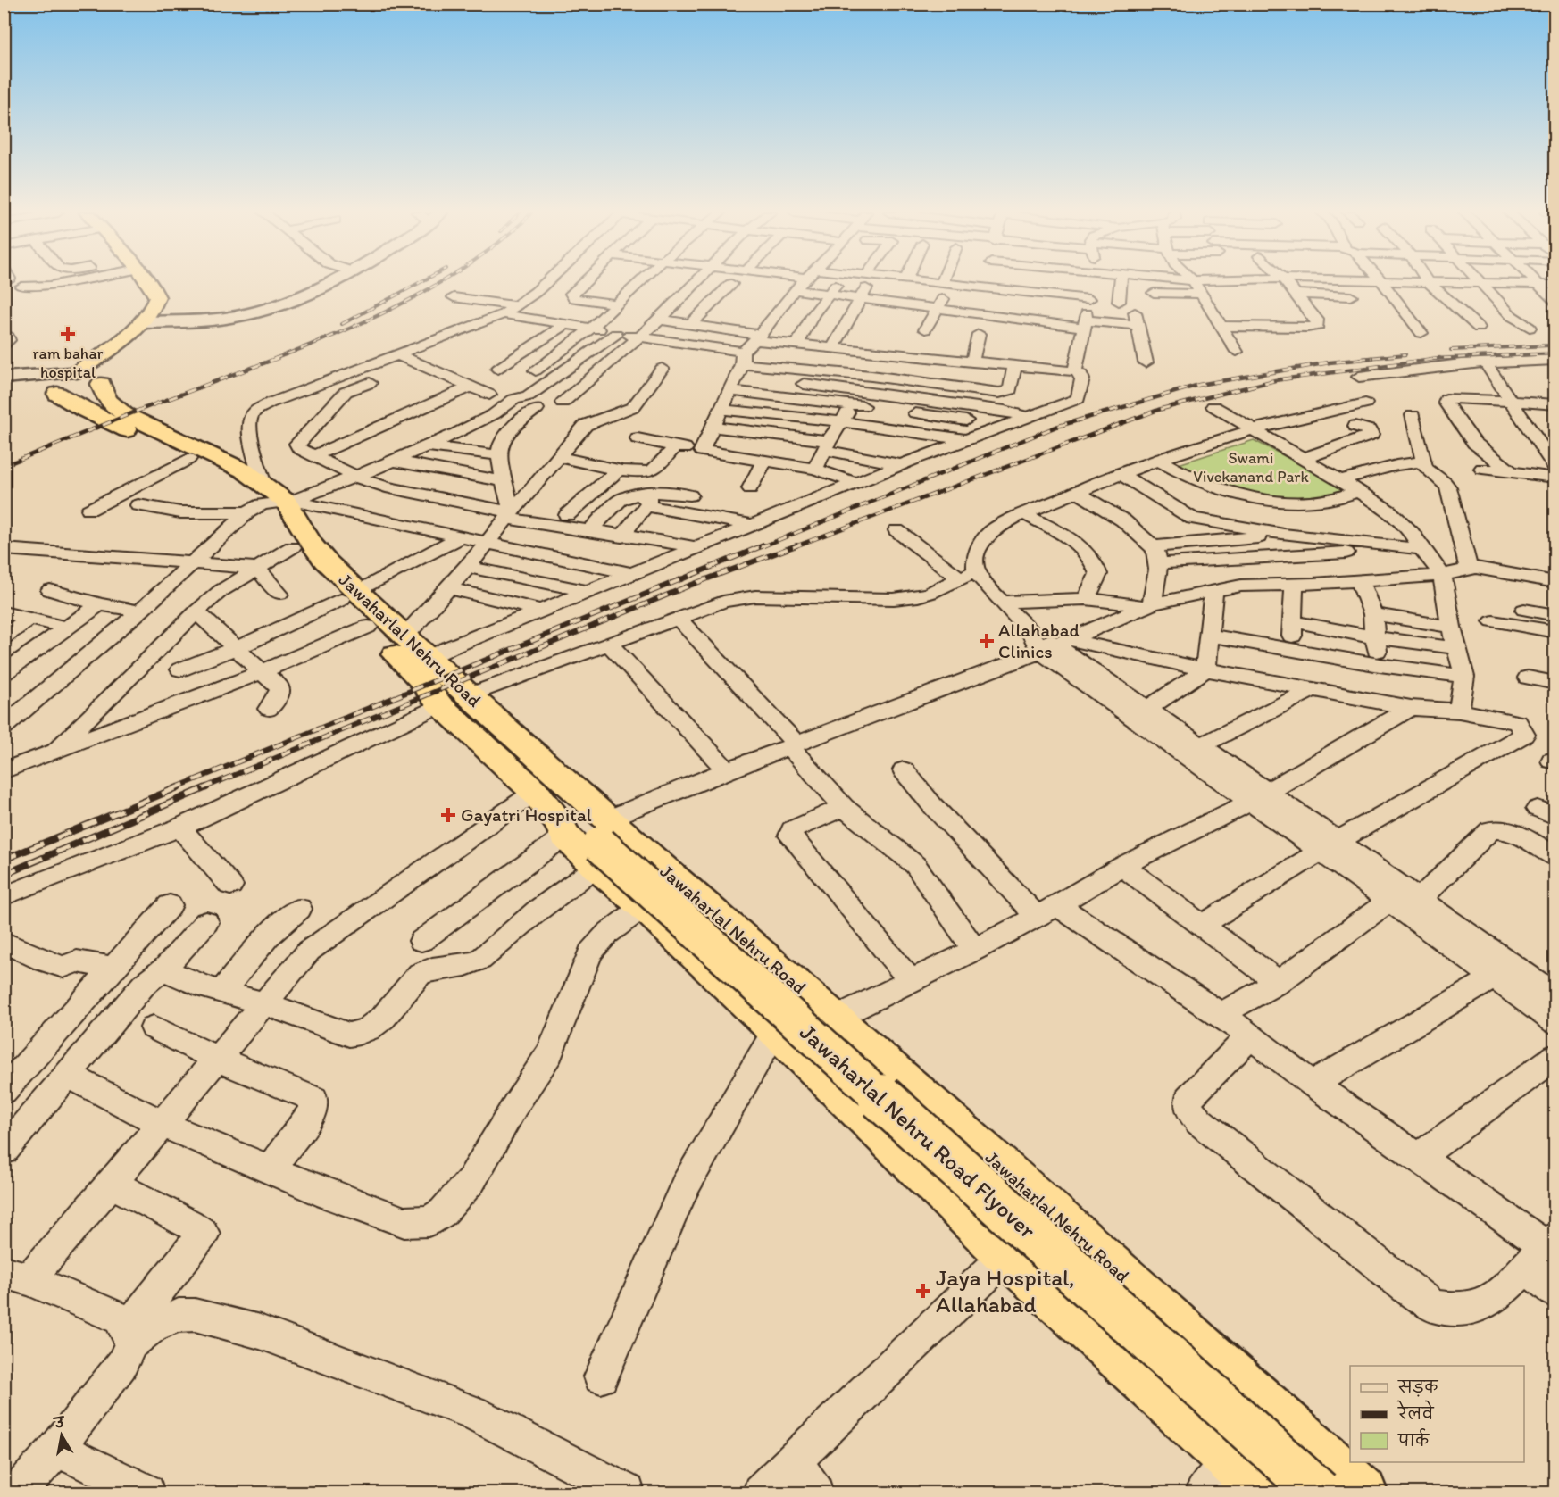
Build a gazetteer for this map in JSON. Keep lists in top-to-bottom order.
{
  "streets": {
    "highway": ["Jawaharlal Nehru Road", "Jawaharlal Nehru Road Flyover"]
  },
  "crossings": [
    ["Jawaharlal Nehru Road", "Jawaharlal Nehru Road Flyover"]
  ],
  "parks": ["Swami Vivekanand Park"],
  "places": {
    "health": [
      "ram bahar hospital",
      "Allahabad Clinics",
      "Gayatri Hospital",
      "Jaya Hospital, Allahabad"
    ]
  },
  "legend": ["सड़क", "रेलवे", "पार्क"],
  "north": "top"
}
